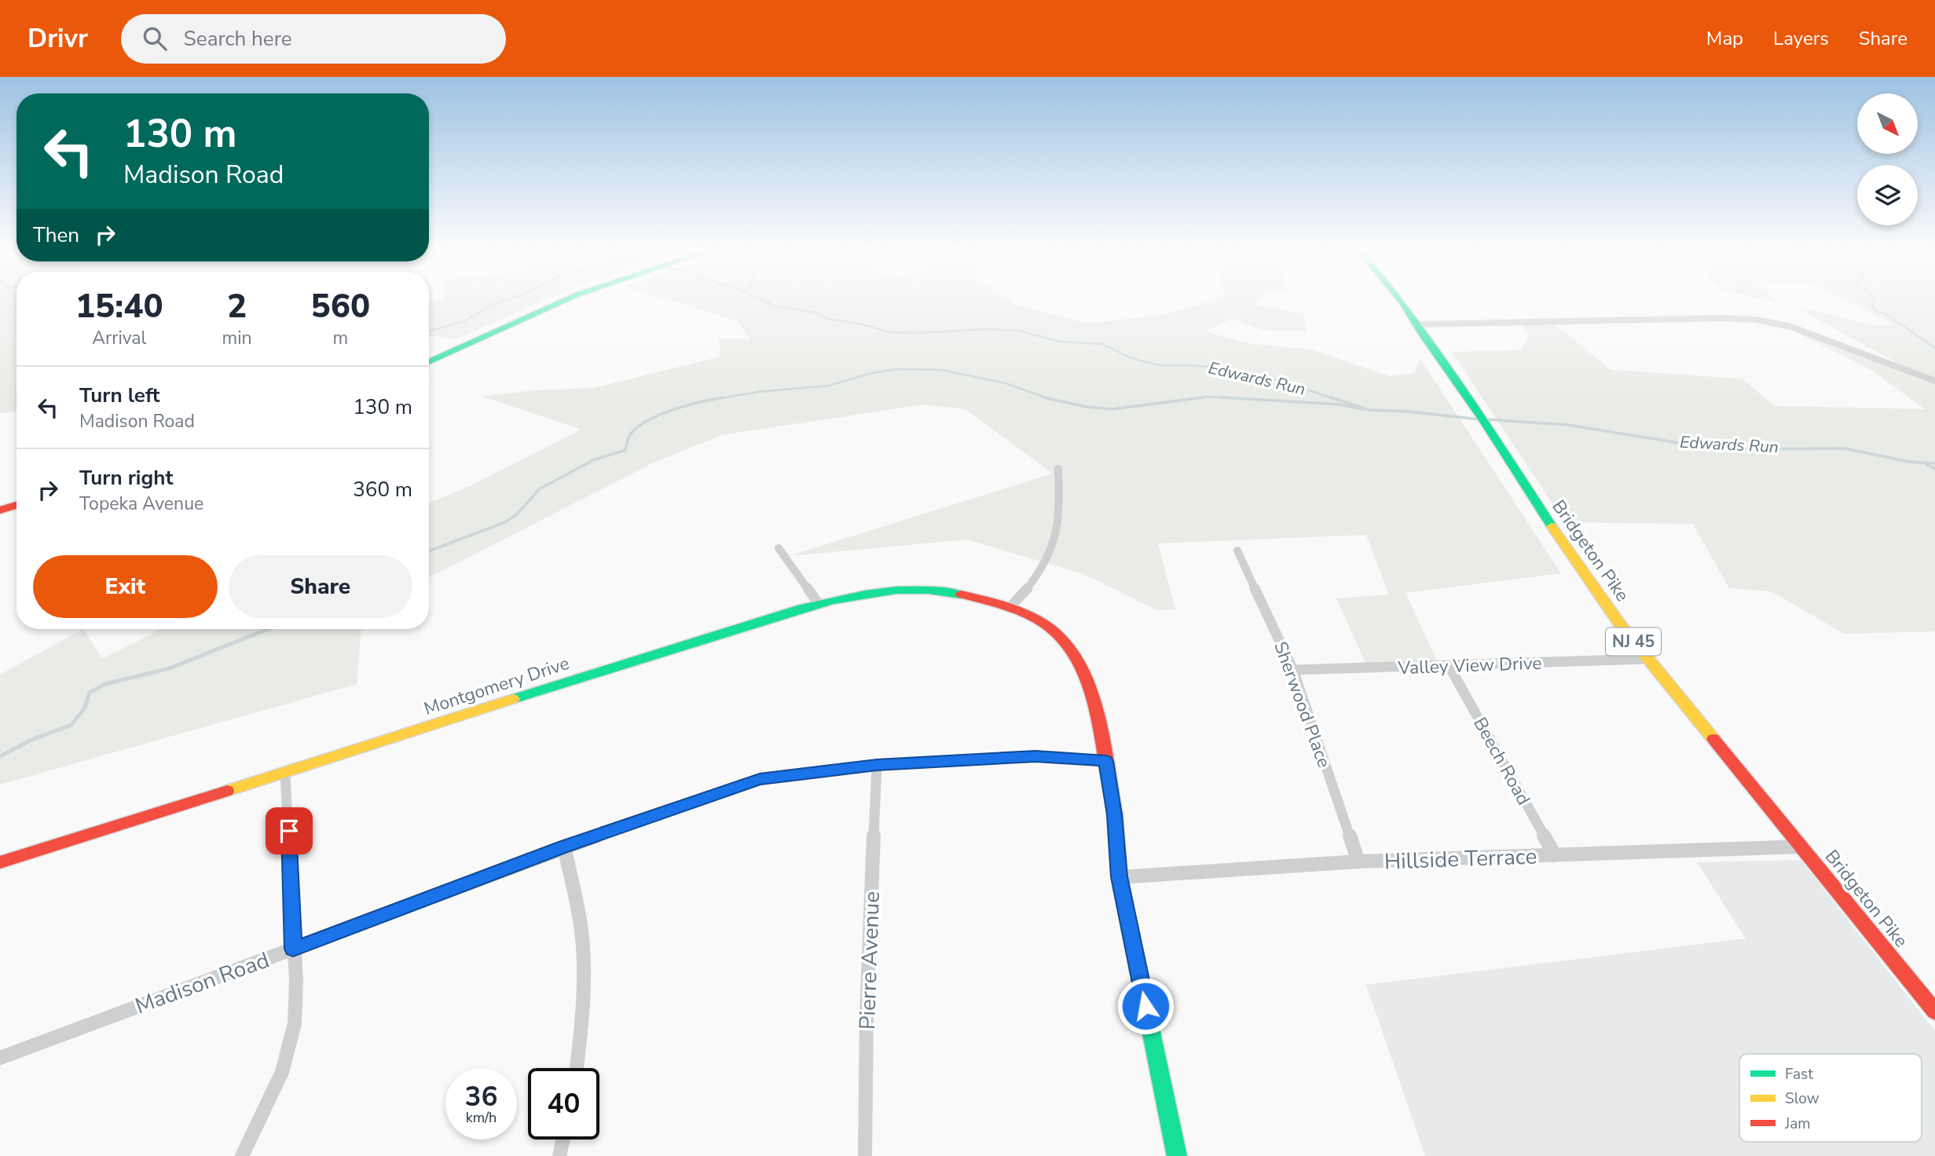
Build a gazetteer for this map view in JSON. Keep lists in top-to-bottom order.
{
  "streets": {
    "street": [
      "Bridgeton Pike",
      "NJ 45",
      "Valley View Drive",
      "Montgomery Drive",
      "Sherwood Place",
      "Beech Road",
      "Hillside Terrace",
      "Pierre Avenue",
      "Madison Road"
    ]
  },
  "crossings": [
    ["Bridgeton Pike", "Valley View Drive"],
    ["Bridgeton Pike", "Hillside Terrace"],
    ["Valley View Drive", "Sherwood Place"],
    ["Valley View Drive", "Beech Road"],
    ["Montgomery Drive", "Hillside Terrace"],
    ["Montgomery Drive", "Madison Road"],
    ["Sherwood Place", "Hillside Terrace"],
    ["Beech Road", "Hillside Terrace"],
    ["Pierre Avenue", "Madison Road"]
  ],
  "water": ["Edwards Run"],
  "legend": ["Fast", "Slow", "Jam"],
  "north": "bottom right",
  "page": {
    "header": "Drivr",
    "search": "Search here",
    "nav": ["Map", "Layers", "Share"],
    "turn": ["130 m", "Madison Road"],
    "then": "Then",
    "eta": [
      "15:40",
      "Arrival",
      "2",
      "min",
      "560",
      "m"
    ],
    "list": [
      {
        "name": "Turn left",
        "note": "Madison Road",
        "value": "130 m"
      },
      {
        "name": "Turn right",
        "note": "Topeka Avenue",
        "value": "360 m"
      }
    ],
    "buttons": ["Exit", "Share"],
    "speed": "36 km/h",
    "limit": "40"
  }
}
